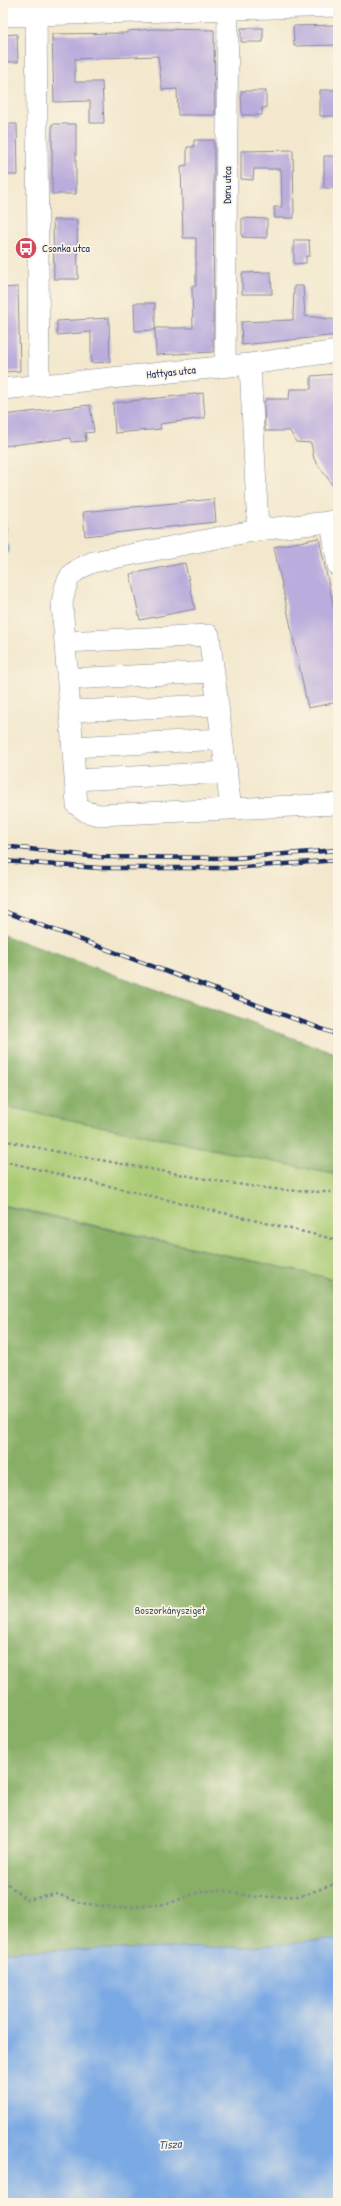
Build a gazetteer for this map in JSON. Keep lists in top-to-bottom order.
{
  "streets": {
    "street": ["Daru utca", "Hattyas utca"]
  },
  "crossings": [
    ["Daru utca", "Hattyas utca"]
  ],
  "water": ["Tisza"],
  "parks": ["Boszorkánysziget"],
  "places": {
    "bus stop": ["Csonka utca"]
  }
}
